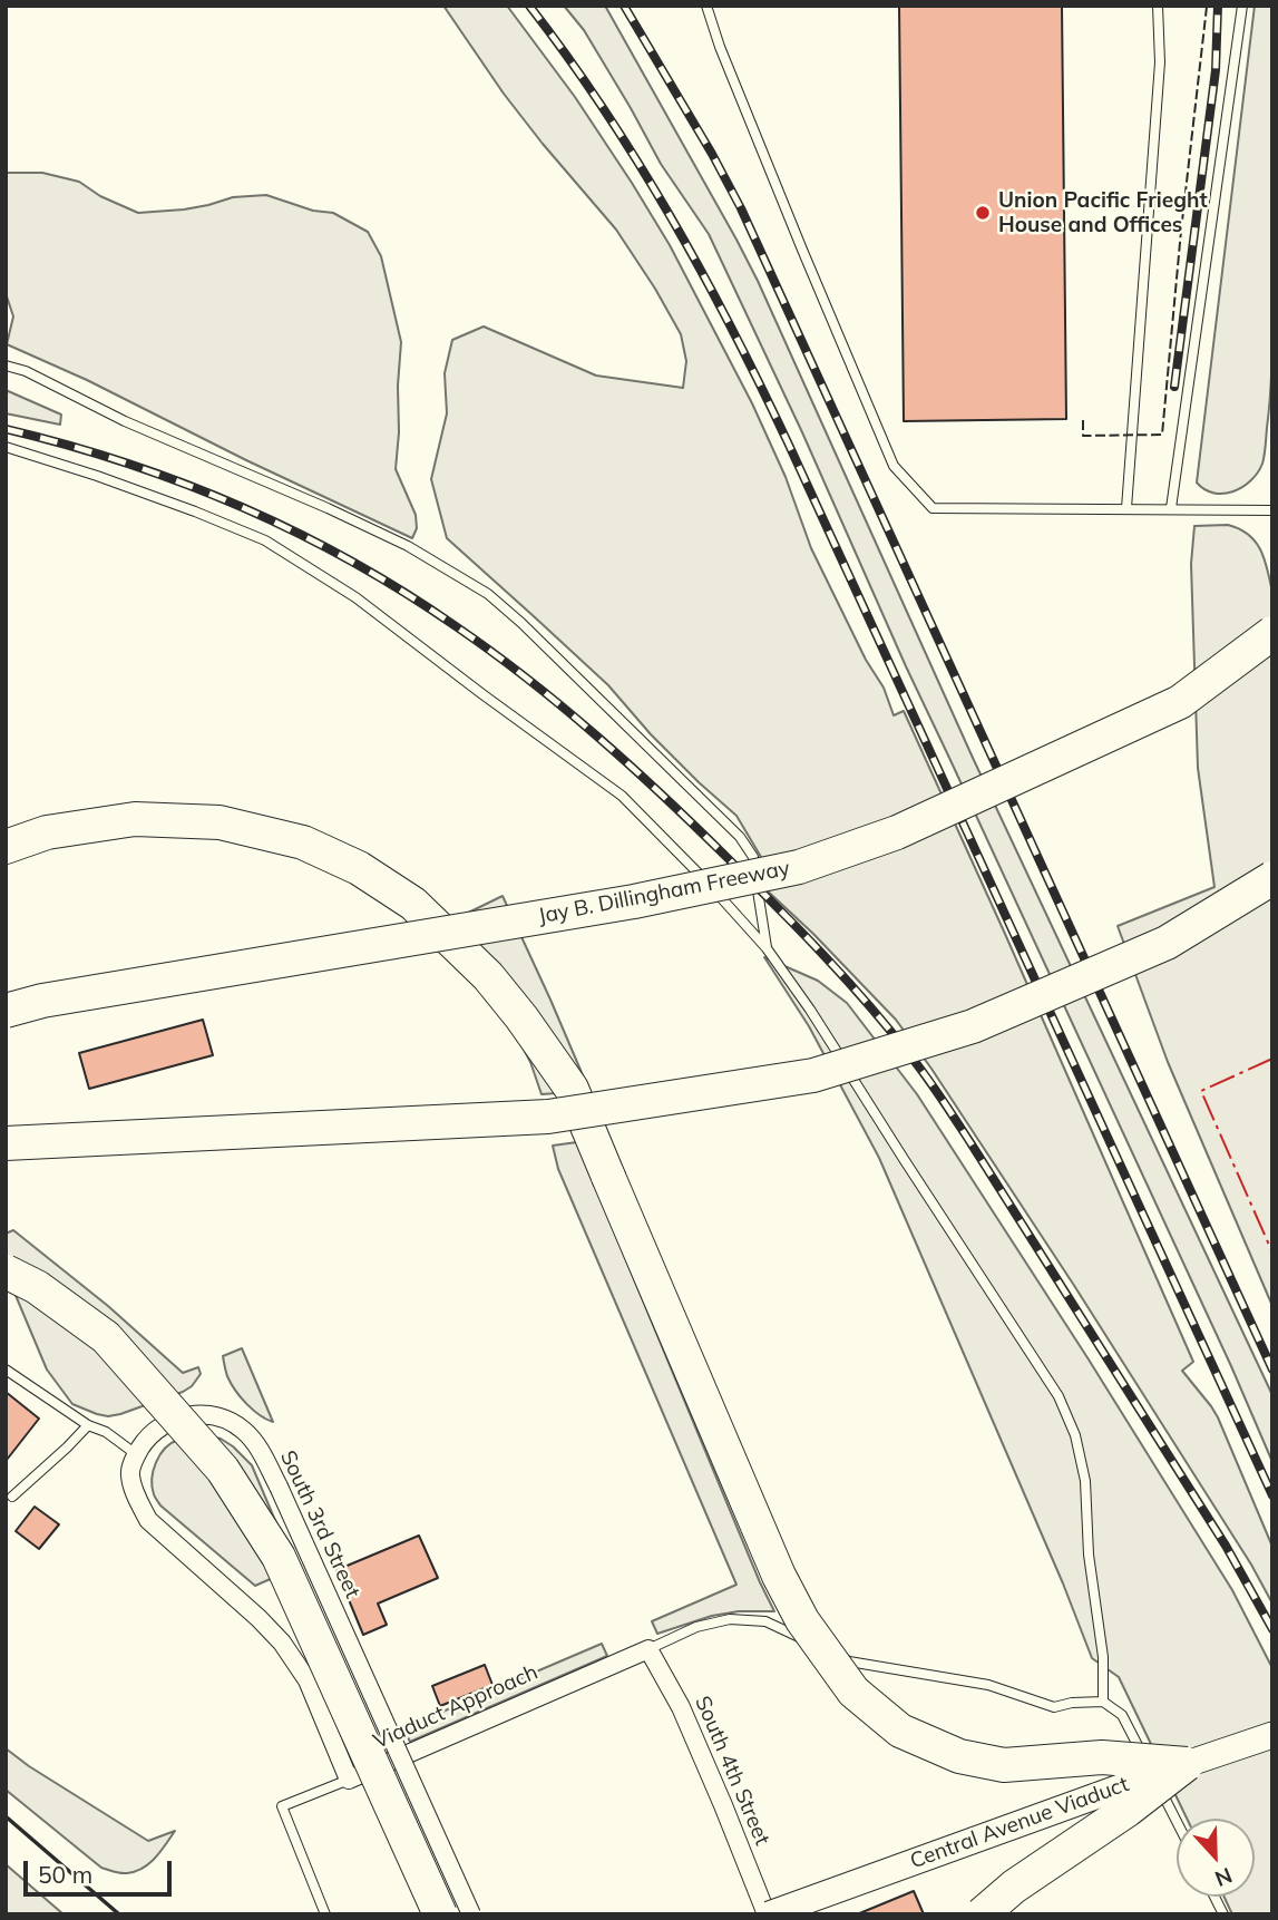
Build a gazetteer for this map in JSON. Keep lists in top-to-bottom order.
{
  "streets": {
    "highway": ["Jay B. Dillingham Freeway"],
    "main road": ["Central Avenue Viaduct"],
    "street": ["South 3rd Street", "Viaduct Approach", "South 4th Street"]
  },
  "crossings": [
    ["Viaduct Approach", "South 4th Street"],
    ["South 4th Street", "Central Avenue Viaduct"]
  ],
  "places": ["Union Pacific Frieght House and Offices"],
  "scale_bar": "50 m",
  "north": "bottom"
}
